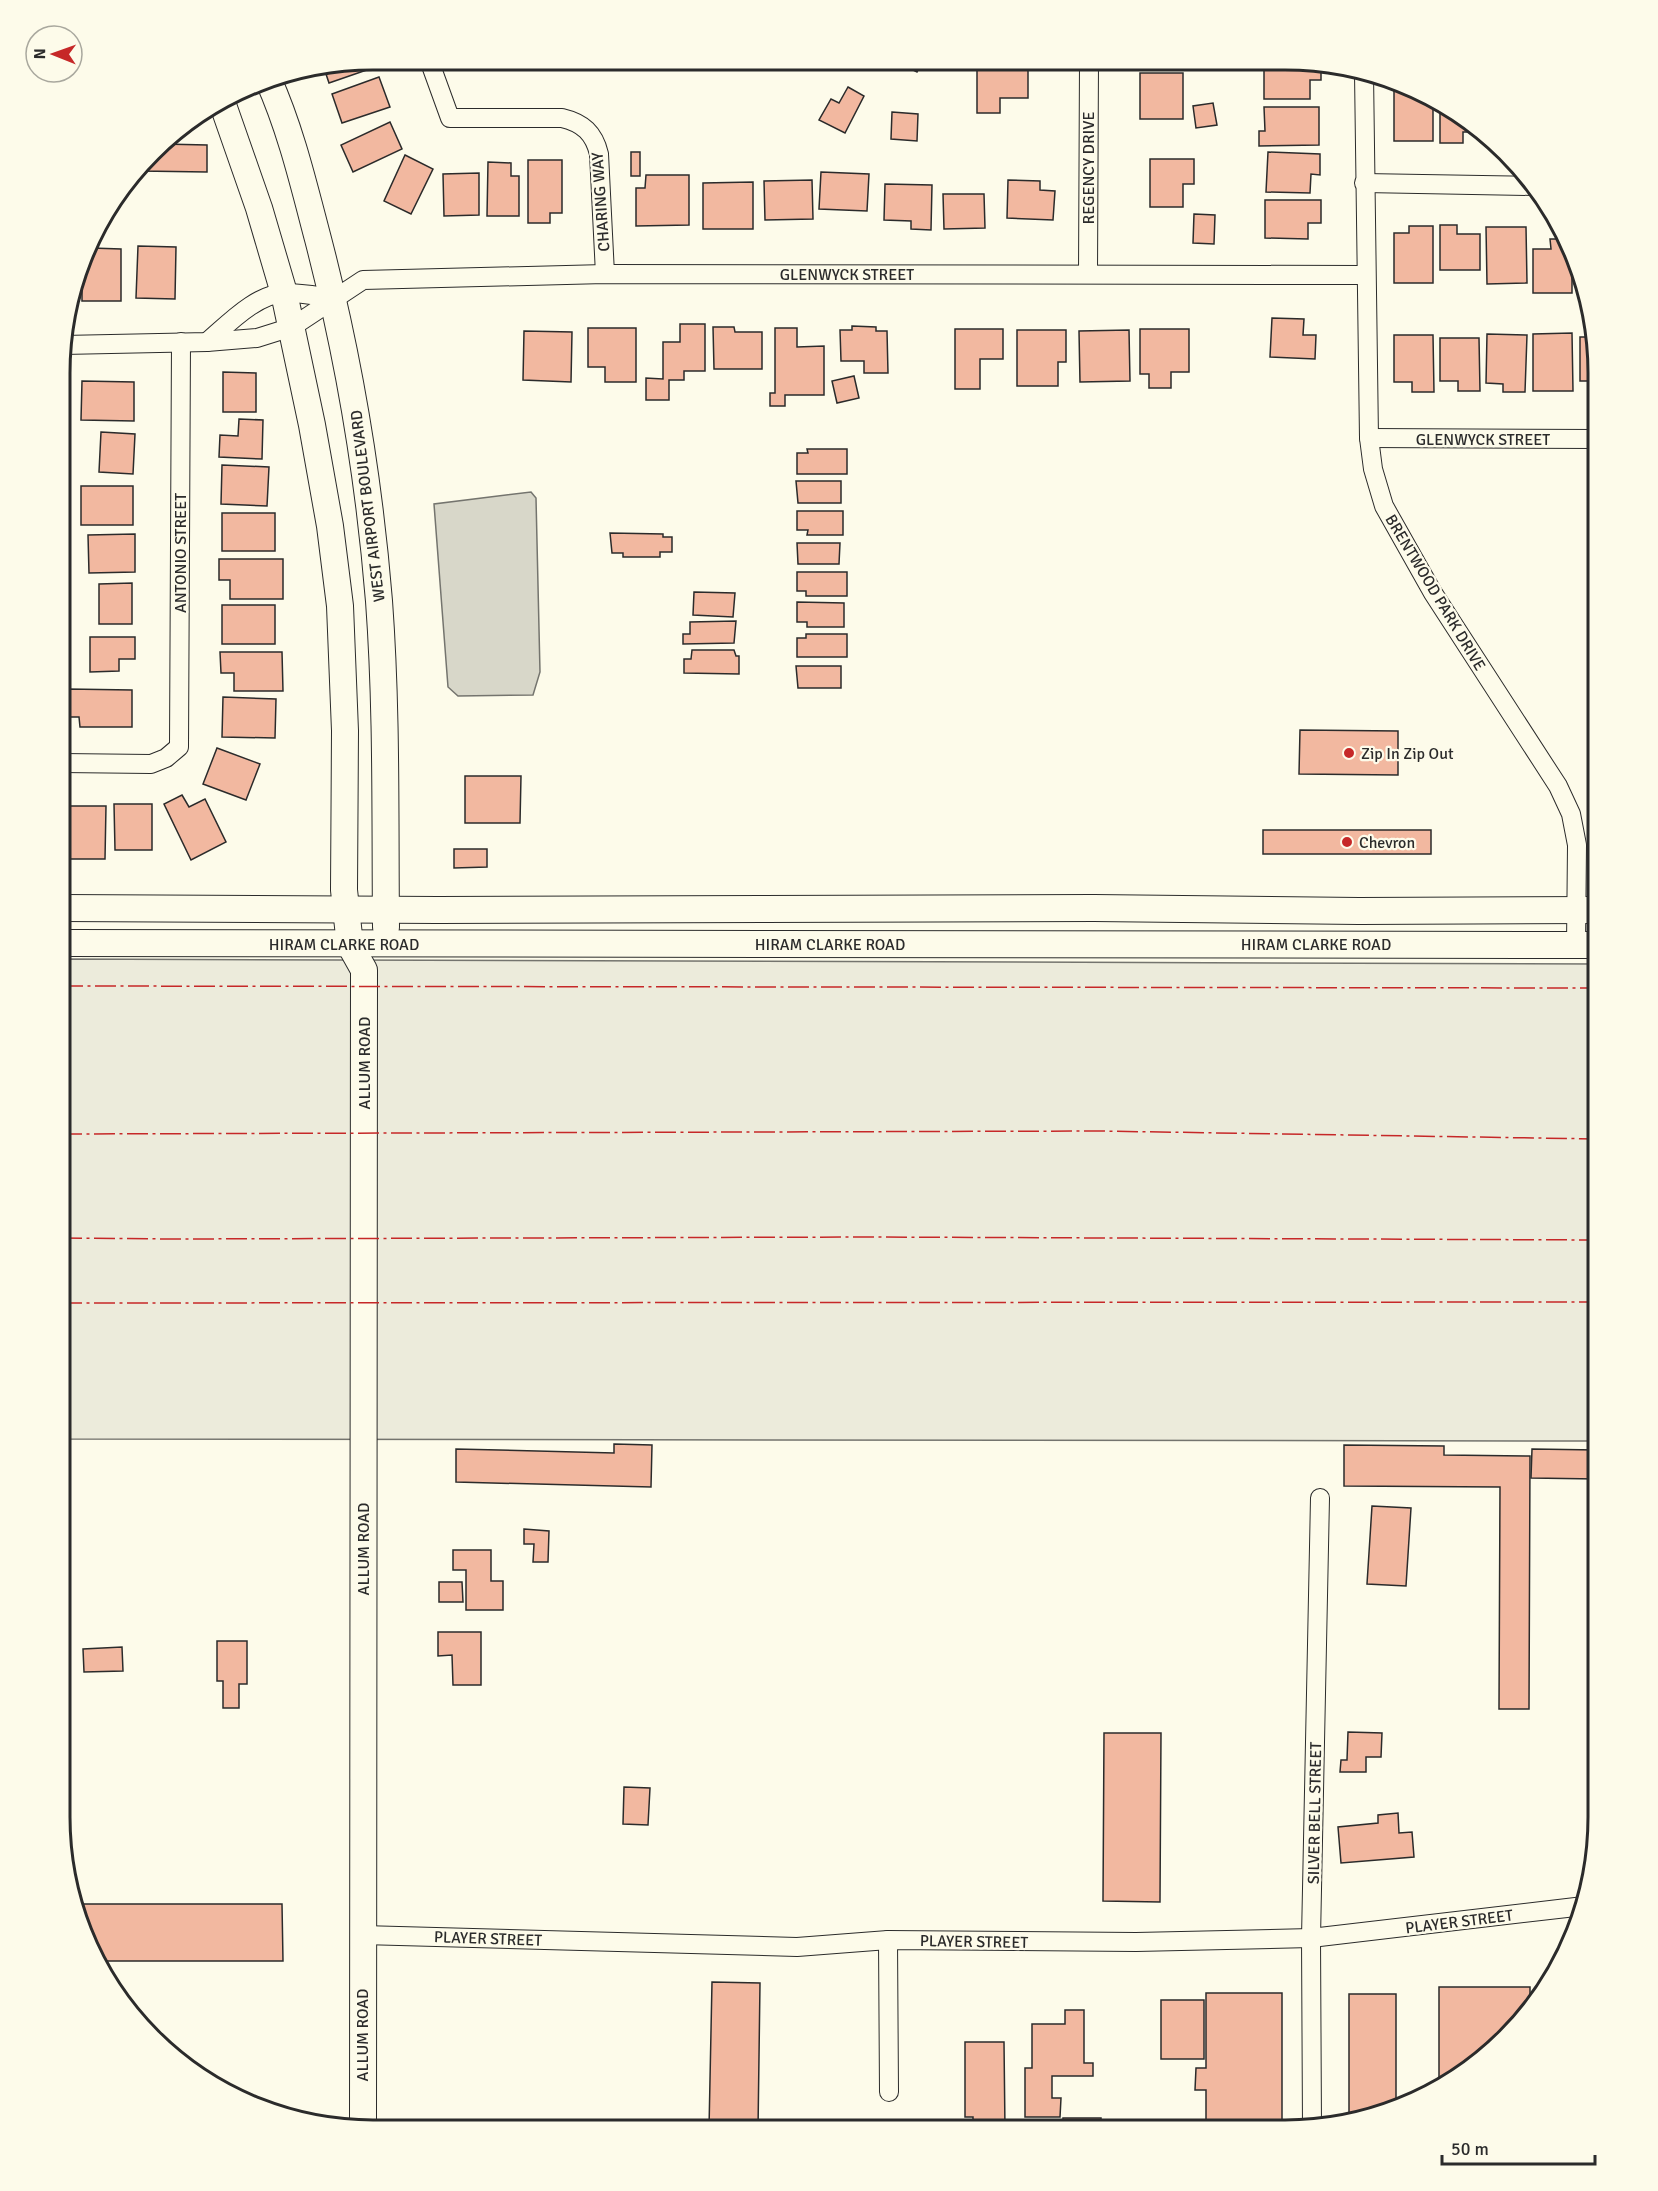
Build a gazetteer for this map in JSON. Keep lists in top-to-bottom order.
{
  "streets": {
    "main road": ["WEST AIRPORT BOULEVARD", "HIRAM CLARKE ROAD", "ALLUM ROAD"],
    "street": [
      "REGENCY DRIVE",
      "CHARING WAY",
      "GLENWYCK STREET",
      "ANTONIO STREET",
      "BRENTWOOD PARK DRIVE",
      "SILVER BELL STREET",
      "PLAYER STREET"
    ]
  },
  "crossings": [
    ["REGENCY DRIVE", "GLENWYCK STREET"],
    ["CHARING WAY", "GLENWYCK STREET"],
    ["GLENWYCK STREET", "WEST AIRPORT BOULEVARD"],
    ["GLENWYCK STREET", "ANTONIO STREET"],
    ["GLENWYCK STREET", "BRENTWOOD PARK DRIVE"],
    ["WEST AIRPORT BOULEVARD", "HIRAM CLARKE ROAD"],
    ["BRENTWOOD PARK DRIVE", "HIRAM CLARKE ROAD"],
    ["HIRAM CLARKE ROAD", "ALLUM ROAD"],
    ["ALLUM ROAD", "PLAYER STREET"],
    ["SILVER BELL STREET", "PLAYER STREET"]
  ],
  "places": ["Zip In Zip Out", "Chevron"],
  "scale_bar": "50 m",
  "north": "left"
}
